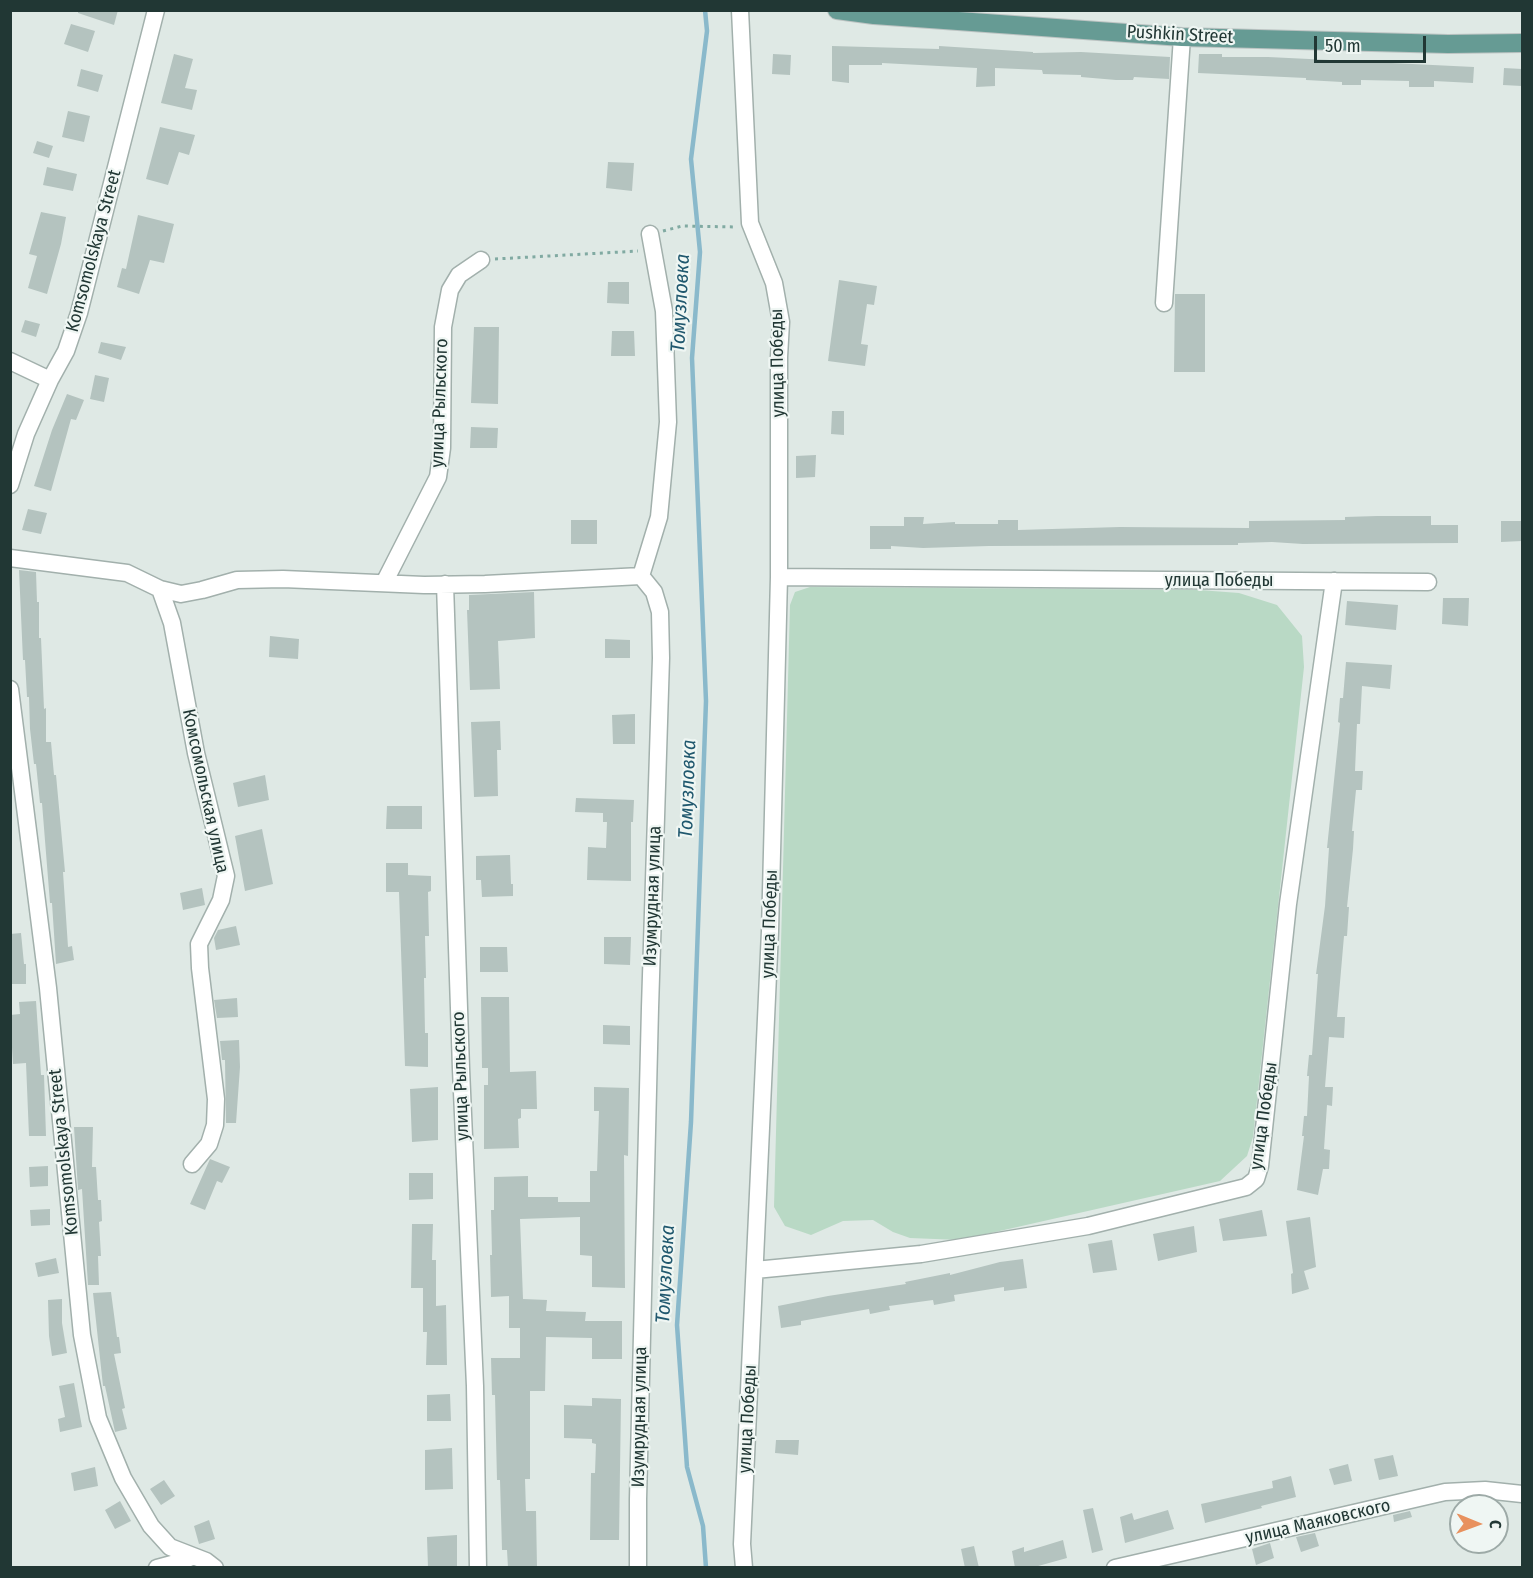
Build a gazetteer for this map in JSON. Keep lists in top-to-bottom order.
{
  "streets": {
    "main road": ["Pushkin Street"],
    "street": [
      "Komsomolskaya Street",
      "улица Победы",
      "улица Рыльского",
      "Комсомольская улица",
      "Изумрудная улица",
      "улица Маяковского"
    ]
  },
  "water": ["Томузловка"],
  "scale_bar": "50 m",
  "north": "right"
}
